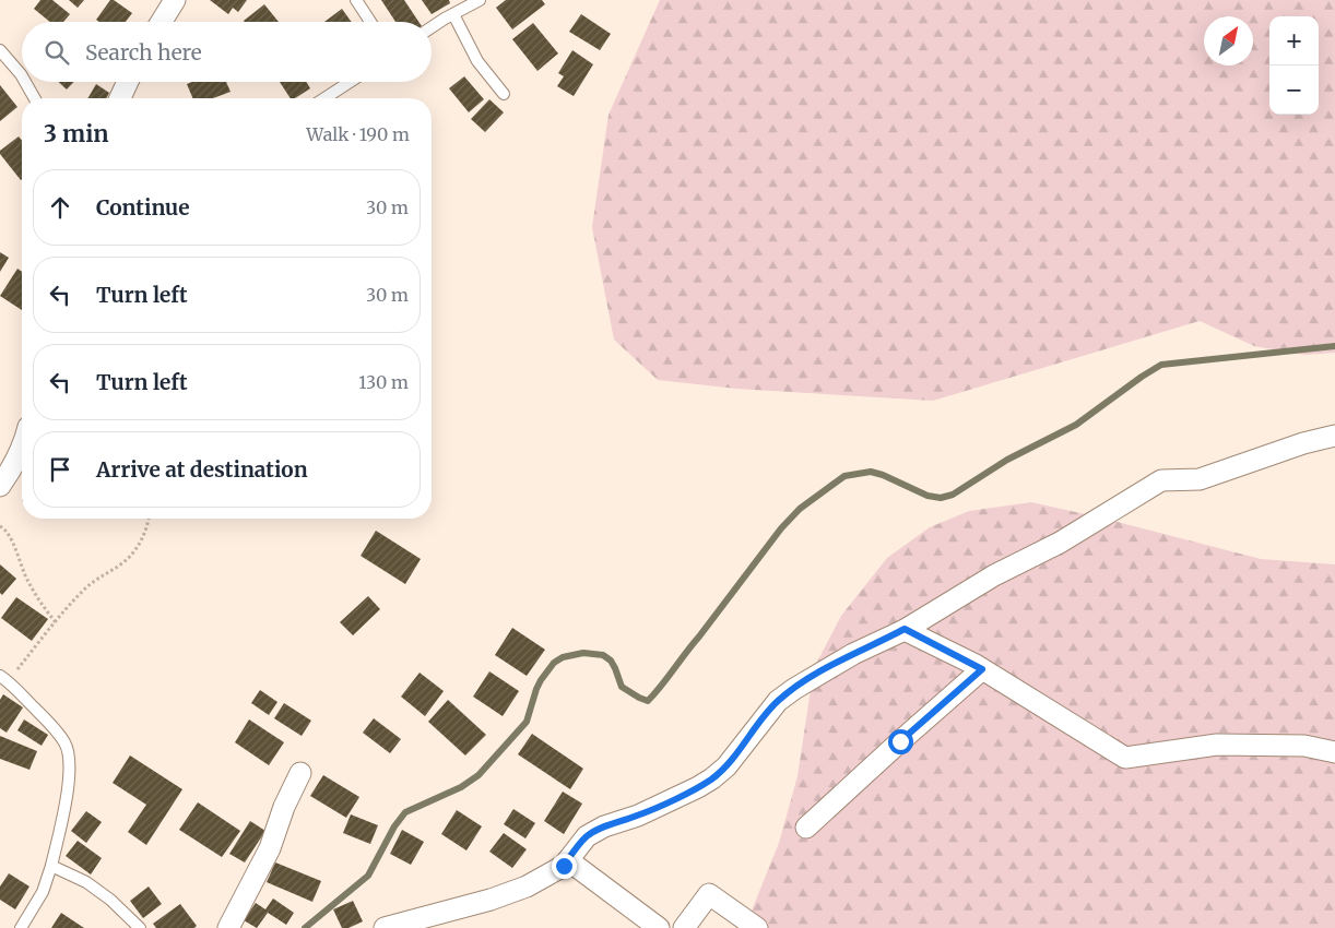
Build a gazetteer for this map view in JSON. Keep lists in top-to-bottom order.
{
  "north": "top right",
  "page": {
    "map_buttons": ["+", "−"],
    "search": "Search here",
    "heading": ["3 min", "Walk · 190 m"],
    "list": [
      ["Continue", "30 m"],
      ["Turn left", "30 m"],
      ["Turn left", "130 m"],
      "Arrive at destination"
    ]
  }
}
